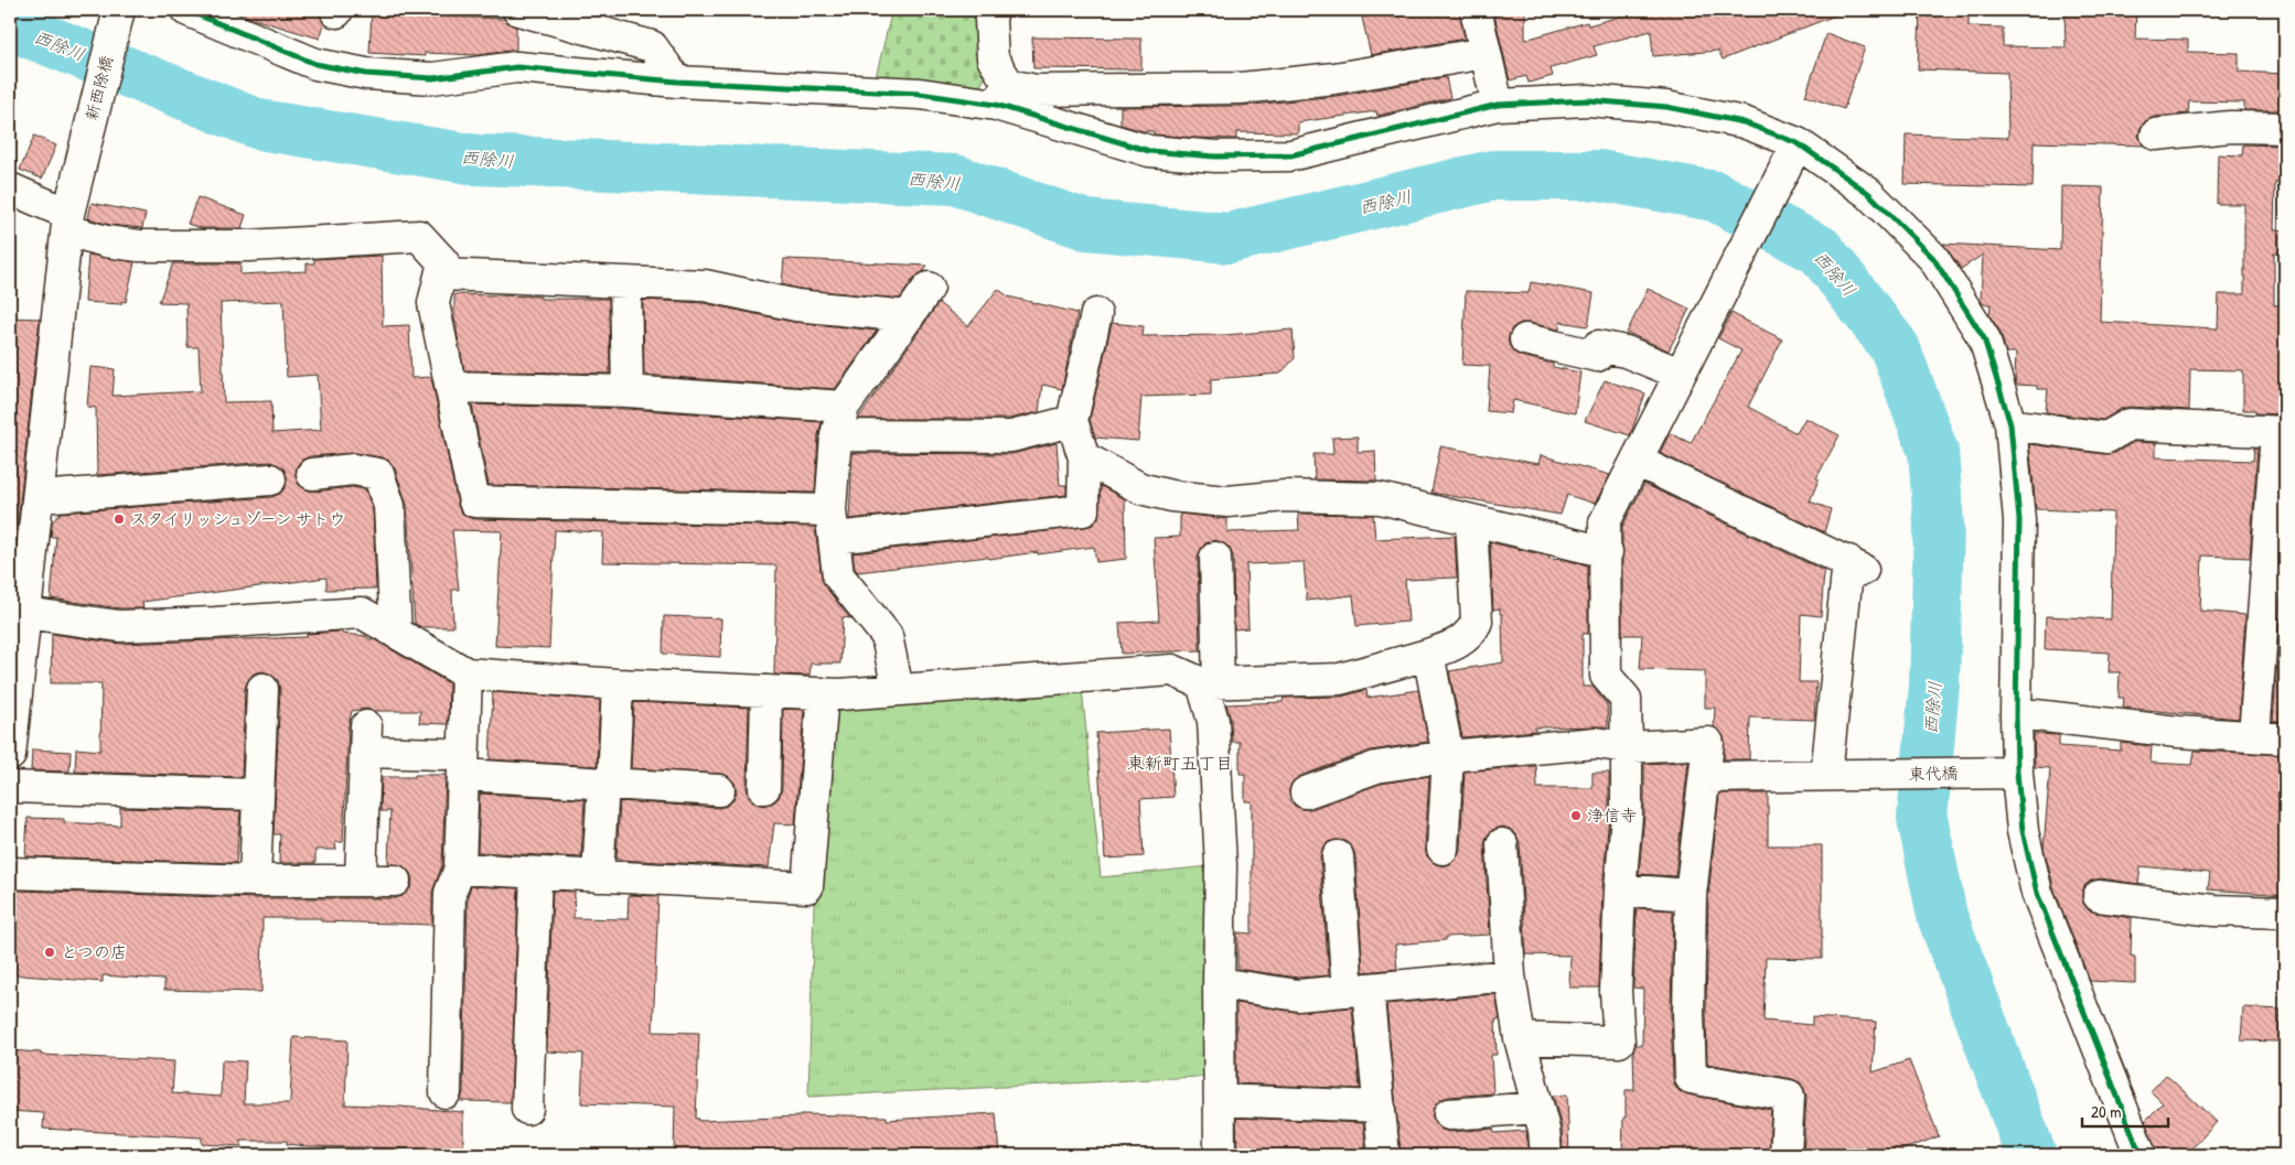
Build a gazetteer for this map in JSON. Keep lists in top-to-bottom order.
{
  "streets": {
    "street": ["新西除橋", "東代橋"]
  },
  "districts": ["東新町五丁目"],
  "water": ["西除川"],
  "places": ["スタイリッシュゾーン サトウ", "浄信寺", "とつの店"],
  "scale_bar": "20 m"
}
